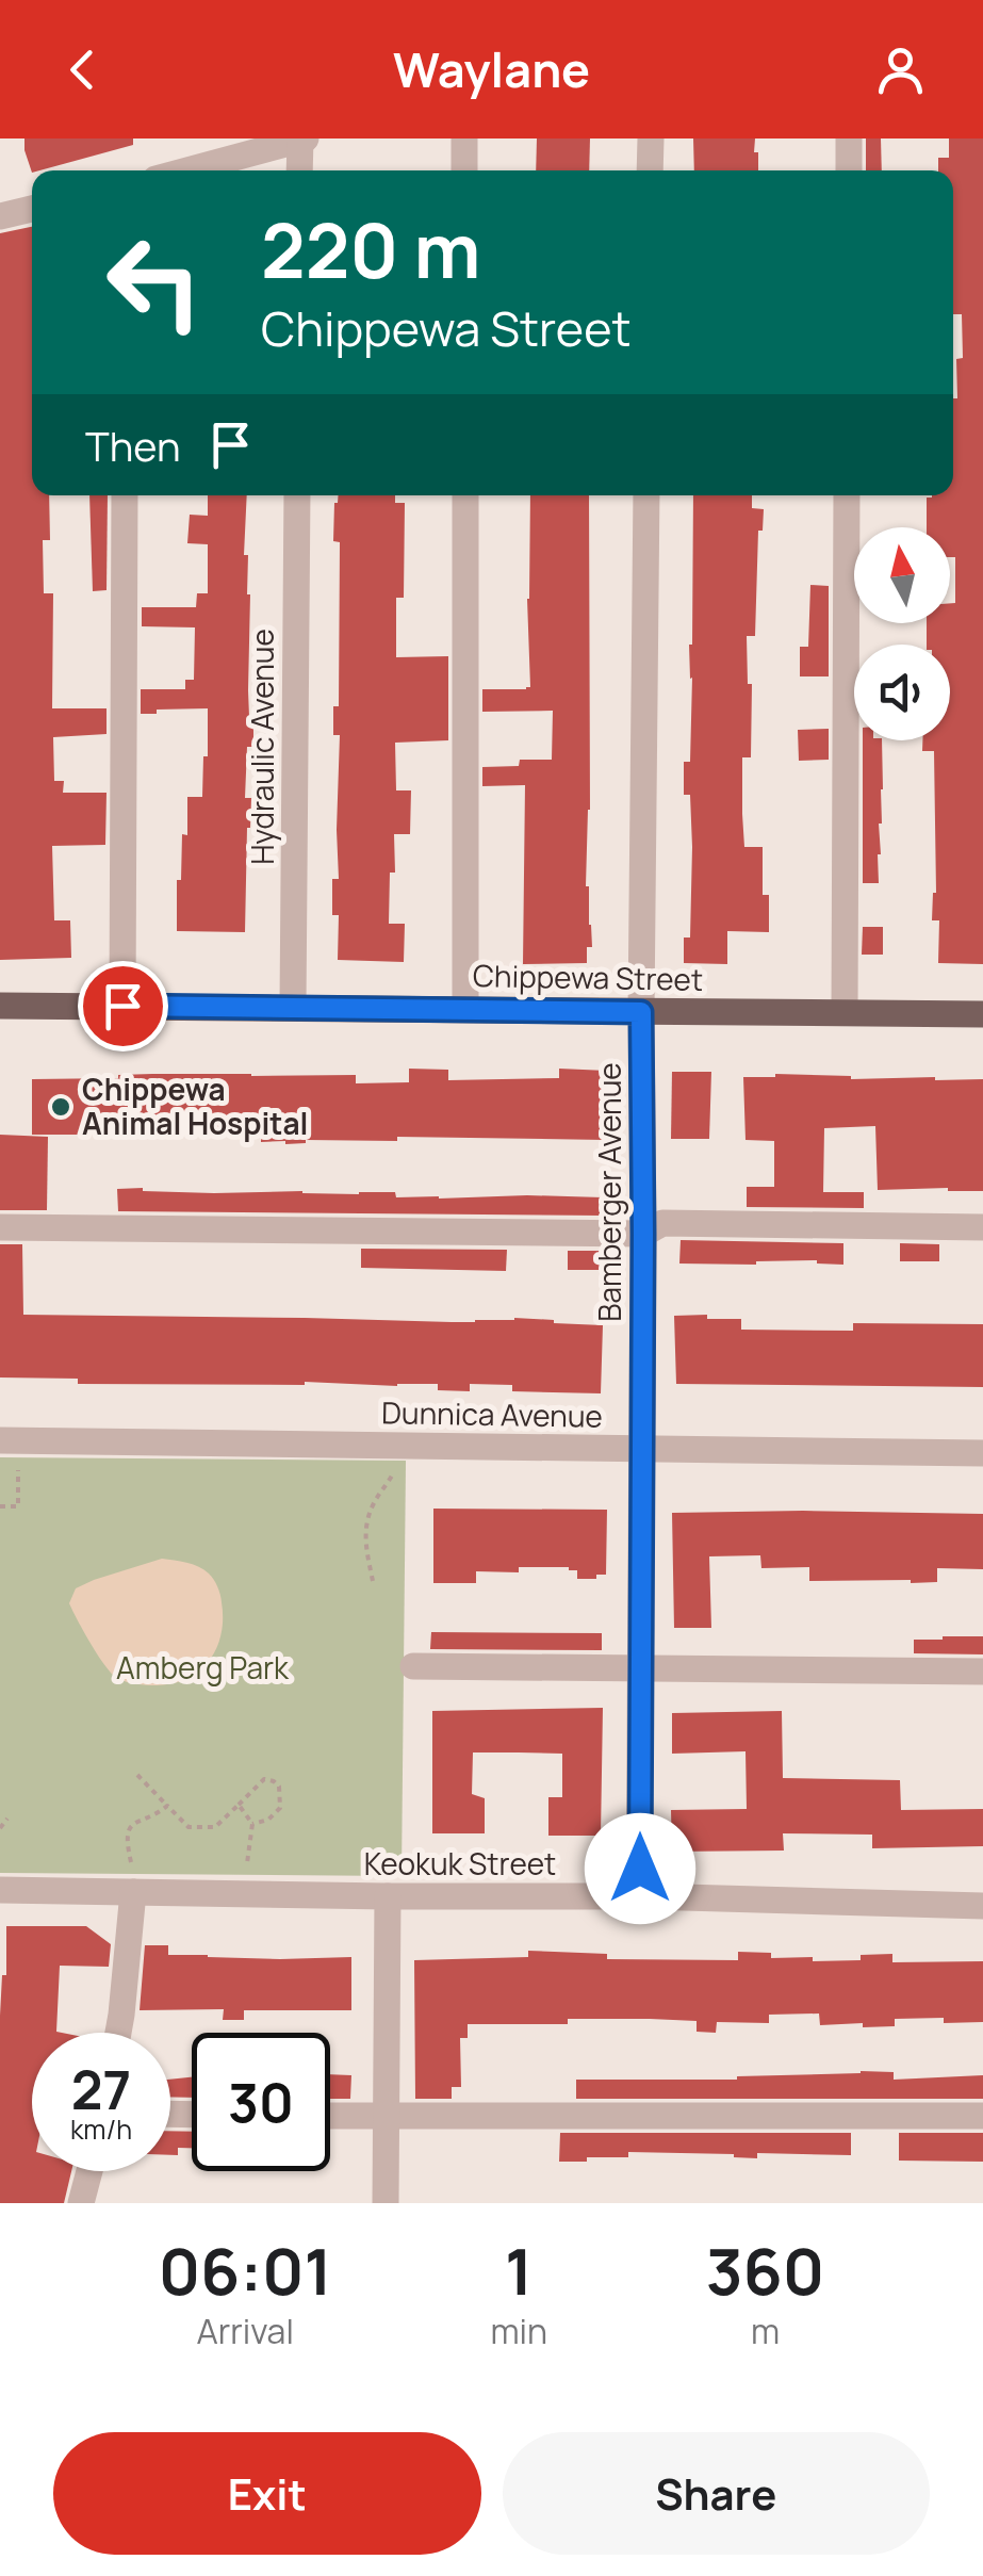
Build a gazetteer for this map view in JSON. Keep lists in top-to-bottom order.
{
  "streets": {
    "main road": ["Chippewa Street"],
    "street": [
      "Hydraulic Avenue",
      "Bamberger Avenue",
      "Dunnica Avenue",
      "Keokuk Street"
    ]
  },
  "crossings": [
    ["Hydraulic Avenue", "Chippewa Street"],
    ["Chippewa Street", "Bamberger Avenue"],
    ["Bamberger Avenue", "Dunnica Avenue"],
    ["Bamberger Avenue", "Keokuk Street"]
  ],
  "parks": ["Amberg Park"],
  "places": ["Chippewa Animal Hospital"],
  "north": "top",
  "page": {
    "header": "Waylane",
    "turn": ["220 m", "Chippewa Street"],
    "then": "Then",
    "speed": "27 km/h",
    "limit": "30",
    "eta": [
      "06:01",
      "Arrival",
      "1",
      "min",
      "360",
      "m"
    ],
    "buttons": ["Exit", "Share"]
  }
}
